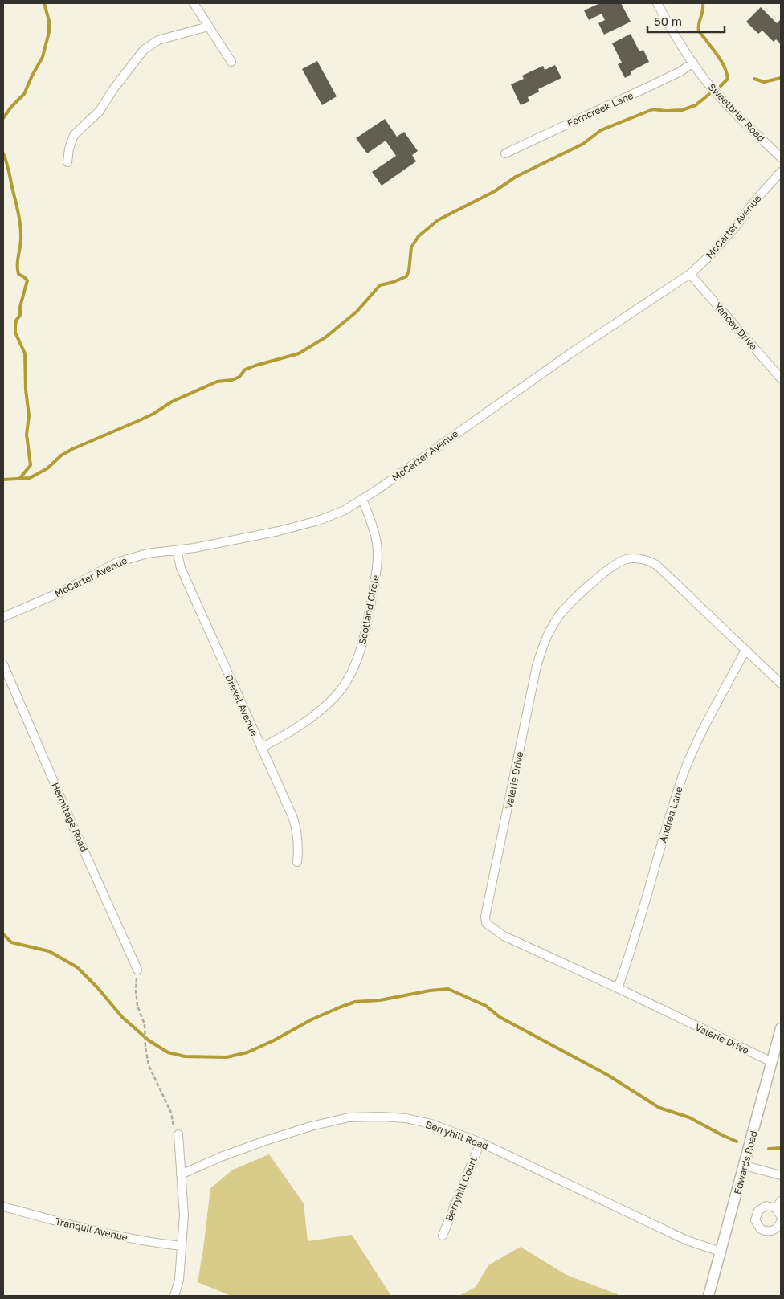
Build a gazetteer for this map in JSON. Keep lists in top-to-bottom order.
{
  "streets": {
    "street": [
      "Ferncreek Lane",
      "Sweetbriar Road",
      "McCarter Avenue",
      "Yancey Drive",
      "Scotland Circle",
      "Drexel Avenue",
      "Valerie Drive",
      "Andrea Lane",
      "Hermitage Road",
      "Berryhill Road",
      "Edwards Road",
      "Berryhill Court",
      "Tranquil Avenue"
    ]
  },
  "crossings": [
    ["Ferncreek Lane", "Sweetbriar Road"],
    ["McCarter Avenue", "Yancey Drive"],
    ["McCarter Avenue", "Scotland Circle"],
    ["McCarter Avenue", "Drexel Avenue"],
    ["Scotland Circle", "Drexel Avenue"],
    ["Valerie Drive", "Andrea Lane"],
    ["Valerie Drive", "Edwards Road"],
    ["Berryhill Road", "Edwards Road"],
    ["Berryhill Road", "Berryhill Court"]
  ],
  "scale_bar": "50 m"
}
